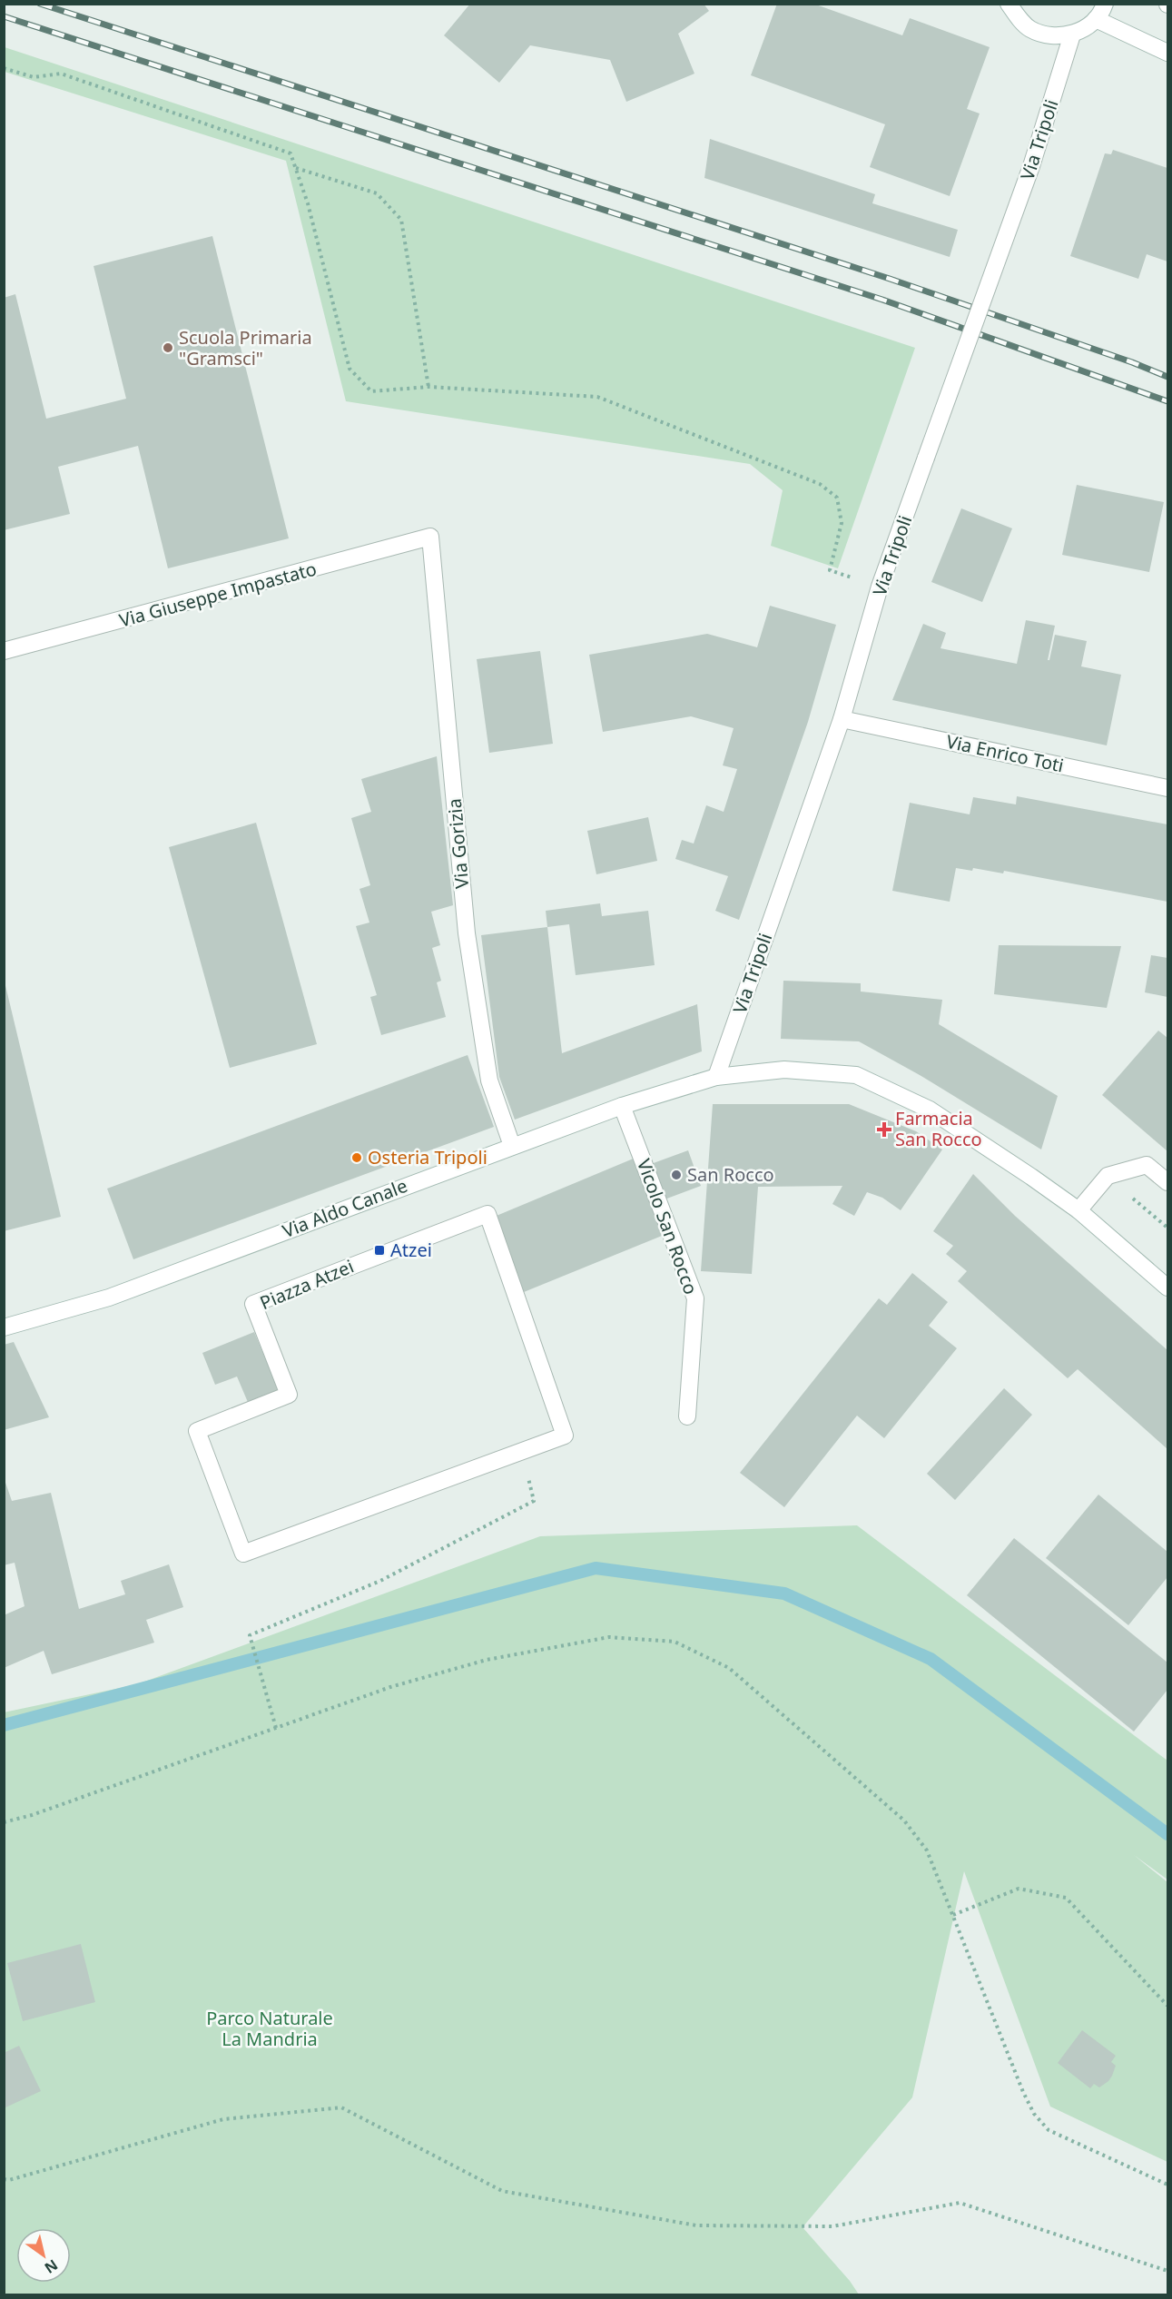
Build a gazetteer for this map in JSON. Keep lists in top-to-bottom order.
{
  "streets": {
    "street": [
      "Via Tripoli",
      "Via Giuseppe Impastato",
      "Via Enrico Toti",
      "Via Gorizia",
      "Via Aldo Canale",
      "Vicolo San Rocco",
      "Piazza Atzei"
    ]
  },
  "crossings": [
    ["Via Tripoli", "Via Enrico Toti"],
    ["Via Tripoli", "Via Aldo Canale"],
    ["Via Giuseppe Impastato", "Via Gorizia"],
    ["Via Gorizia", "Via Aldo Canale"],
    ["Via Aldo Canale", "Vicolo San Rocco"]
  ],
  "parks": ["Parco Naturale La Mandria"],
  "places": {
    "other": ["Scuola Primaria \"Gramsci\"", "Osteria Tripoli", "San Rocco"],
    "health": ["Farmacia San Rocco"],
    "transit": ["Atzei"]
  },
  "north": "bottom right"
}
